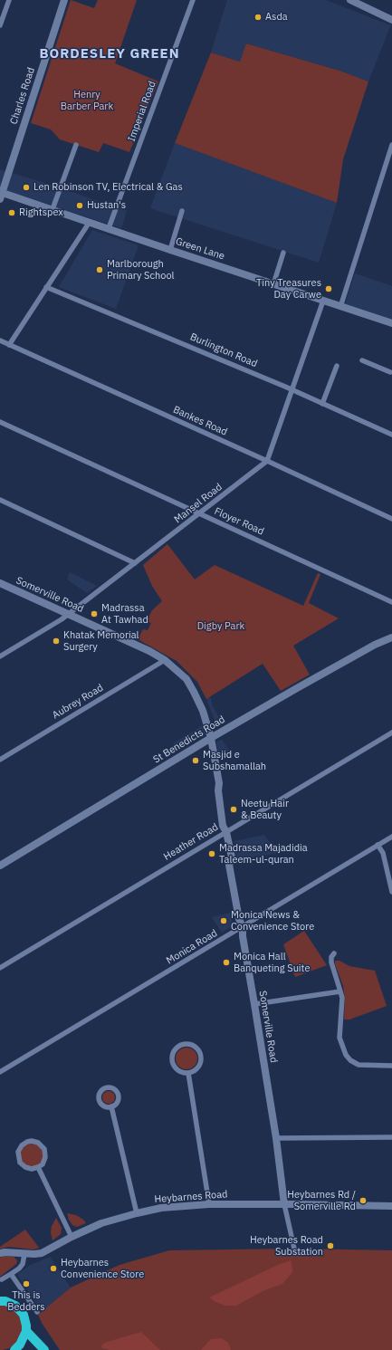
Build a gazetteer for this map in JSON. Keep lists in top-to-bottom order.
{
  "streets": {
    "street": [
      "Charles Road",
      "Imperial Road",
      "Green Lane",
      "Burlington Road",
      "Bankes Road",
      "Mansel Road",
      "Floyer Road",
      "Somerville Road",
      "Aubrey Road",
      "St Benedicts Road",
      "Heather Road",
      "Monica Road",
      "Heybarnes Road"
    ]
  },
  "crossings": [
    ["Charles Road", "Green Lane"],
    ["Imperial Road", "Green Lane"],
    ["Bankes Road", "Mansel Road"],
    ["Mansel Road", "Floyer Road"],
    ["Mansel Road", "Somerville Road"],
    ["Somerville Road", "Aubrey Road"],
    ["Somerville Road", "St Benedicts Road"],
    ["Somerville Road", "Heather Road"],
    ["Somerville Road", "Monica Road"],
    ["Somerville Road", "Heybarnes Road"]
  ],
  "districts": ["BORDESLEY GREEN"],
  "parks": ["Henry Barber Park", "Digby Park"],
  "places": [
    "Asda",
    "Len Robinson TV, Electrical & Gas",
    "Hustan's",
    "Rightspex",
    "Marlborough Primary School",
    "Tiny Treasures Day Carwe",
    "Madrassa At Tawhad",
    "Khatak Memorial Surgery",
    "Masjid e Subshamallah",
    "Neetu Hair & Beauty",
    "Madrassa Majadidia Taleem-ul-quran",
    "Monica News & Convenience Store",
    "Monica Hall Banqueting Suite",
    "Heybarnes Rd / Somerville Rd",
    "Heybarnes Road Substation",
    "Heybarnes Convenience Store",
    "This is Bedders"
  ]
}
